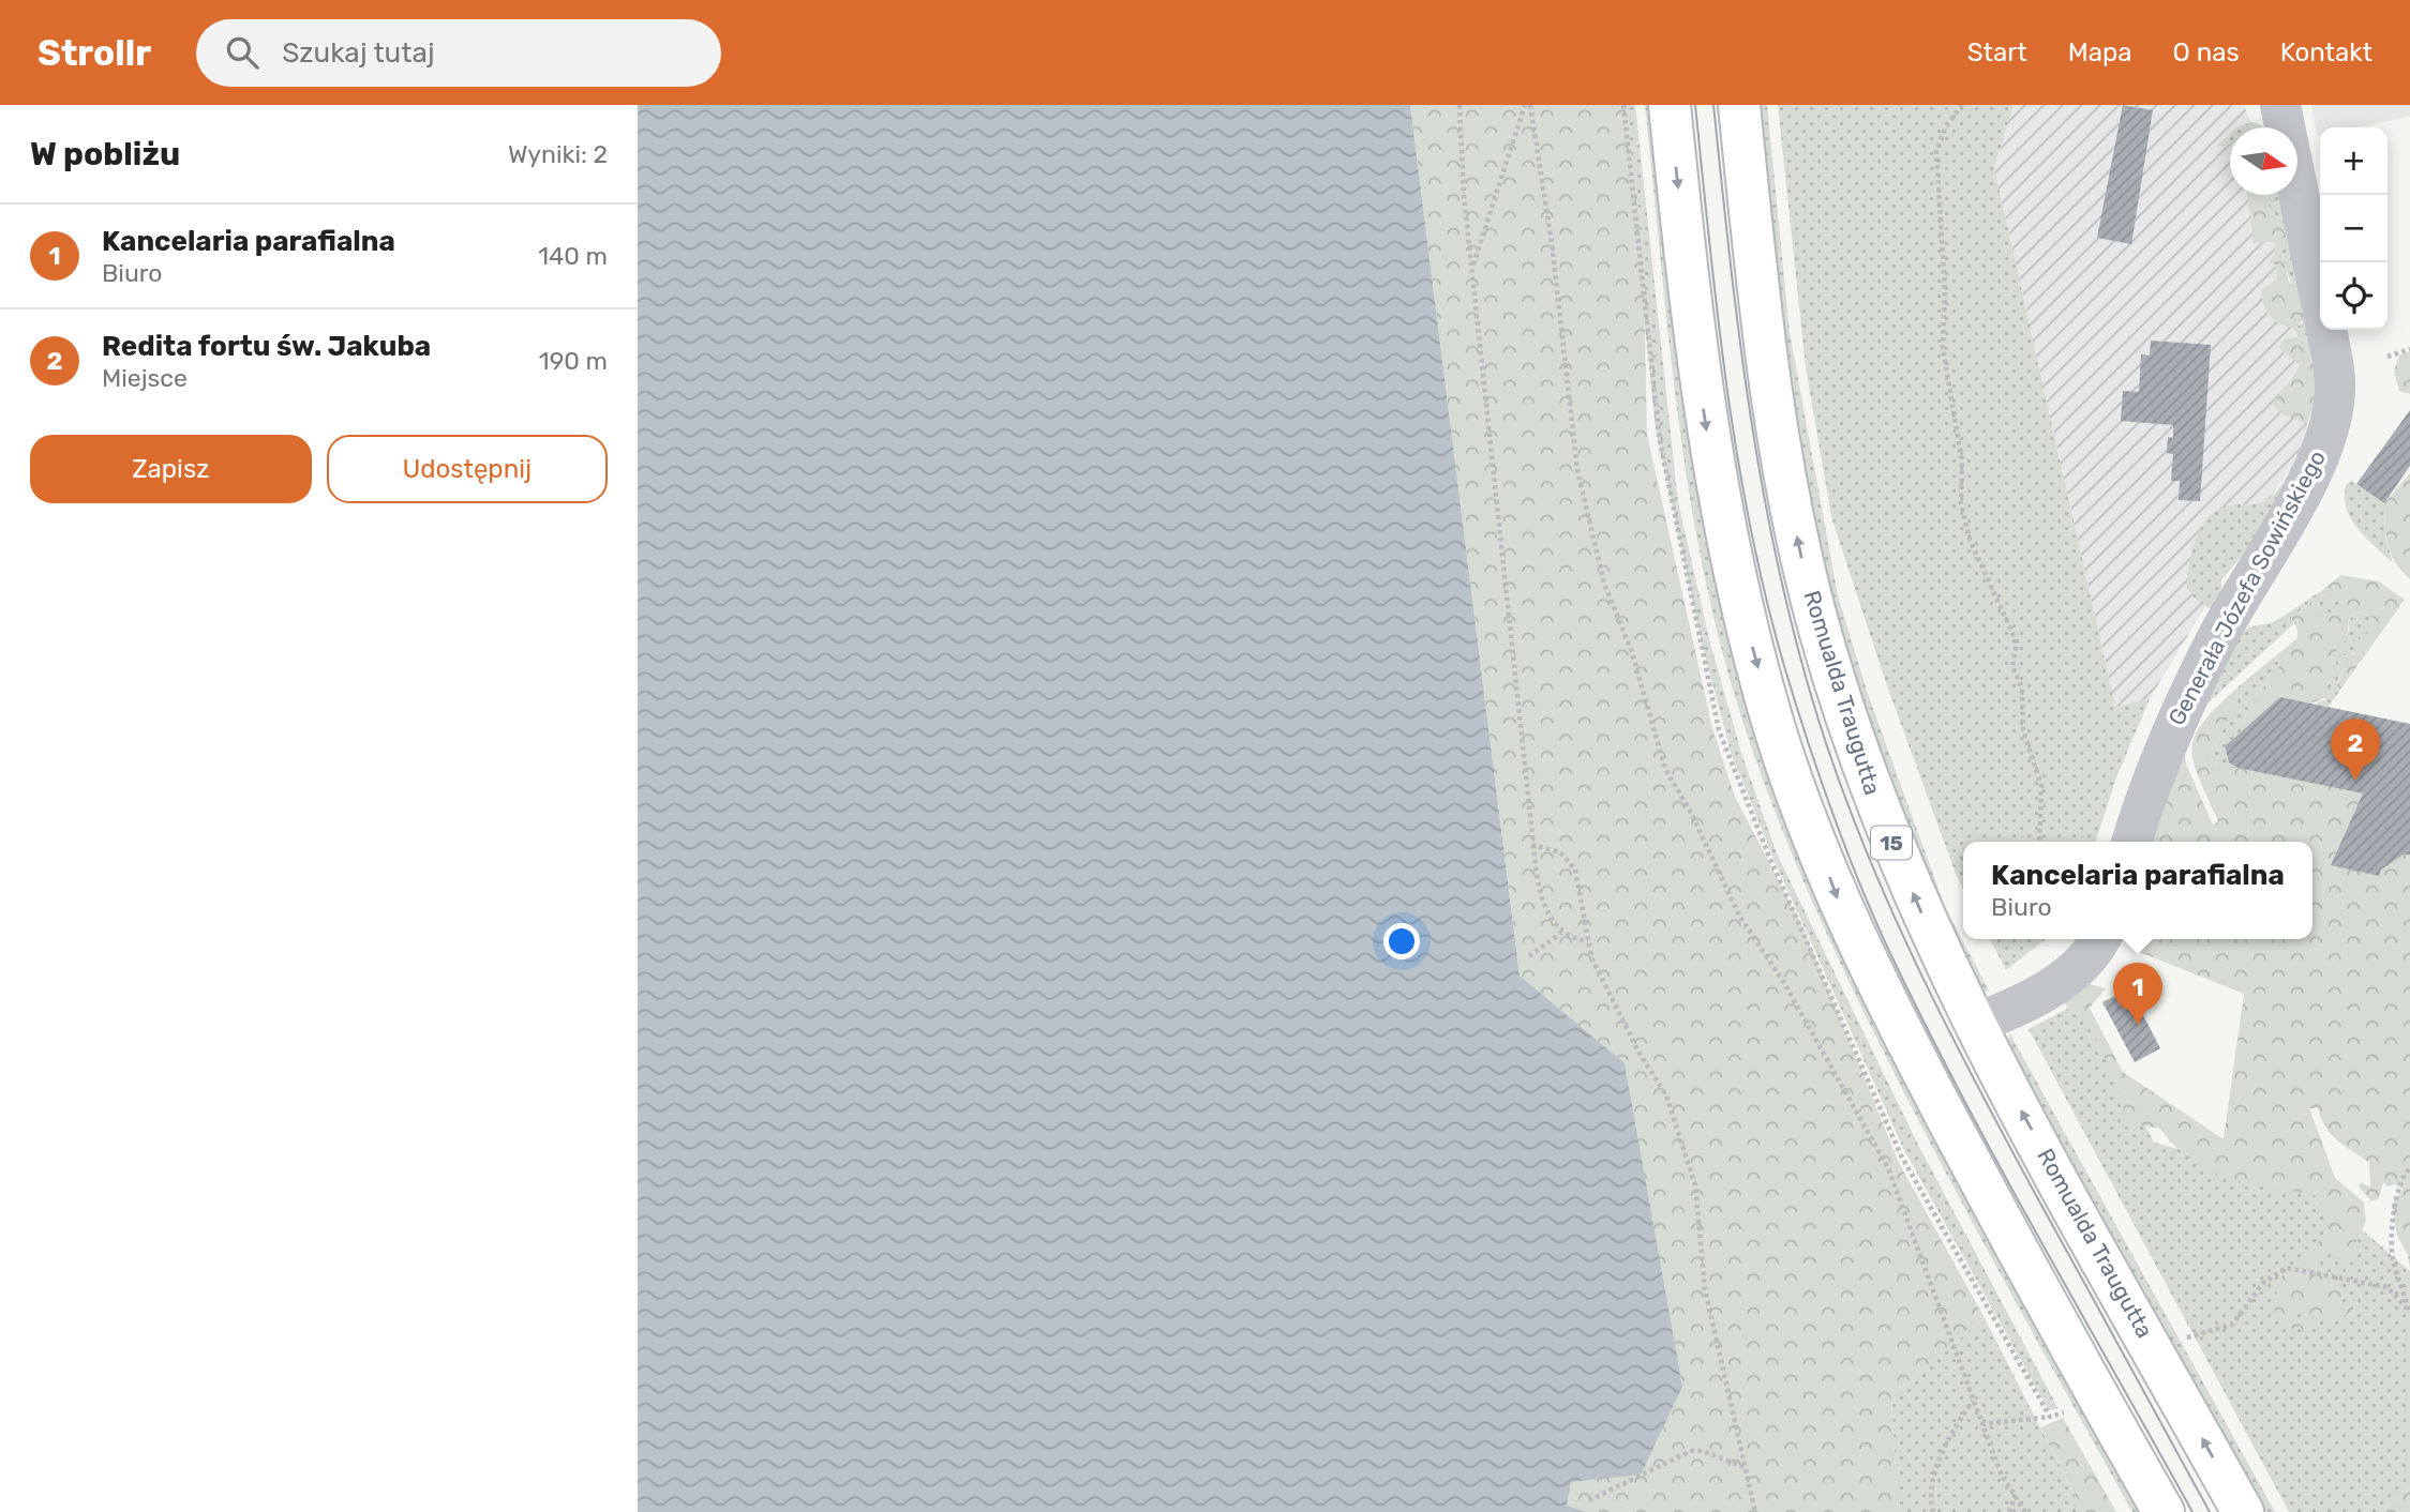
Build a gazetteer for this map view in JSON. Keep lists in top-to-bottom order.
{
  "streets": {
    "main road": ["Romualda Traugutta", "15"],
    "street": ["Generała Józefa Sowińskiego"]
  },
  "north": "right",
  "page": {
    "header": "Strollr",
    "search": "Szukaj tutaj",
    "nav": [
      "Start",
      "Mapa",
      "O nas",
      "Kontakt"
    ],
    "heading": ["W pobliżu", "Wyniki: 2"],
    "map_buttons": ["+", "−"],
    "list": [
      {
        "mark": "1",
        "name": "Kancelaria parafialna",
        "note": "Biuro",
        "value": "140 m"
      },
      {
        "mark": "2",
        "name": "Redita fortu św. Jakuba",
        "note": "Miejsce",
        "value": "190 m"
      }
    ],
    "buttons": ["Zapisz", "Udostępnij"],
    "pins": ["2", "1"],
    "popup": ["Kancelaria parafialna", "Biuro"]
  }
}
